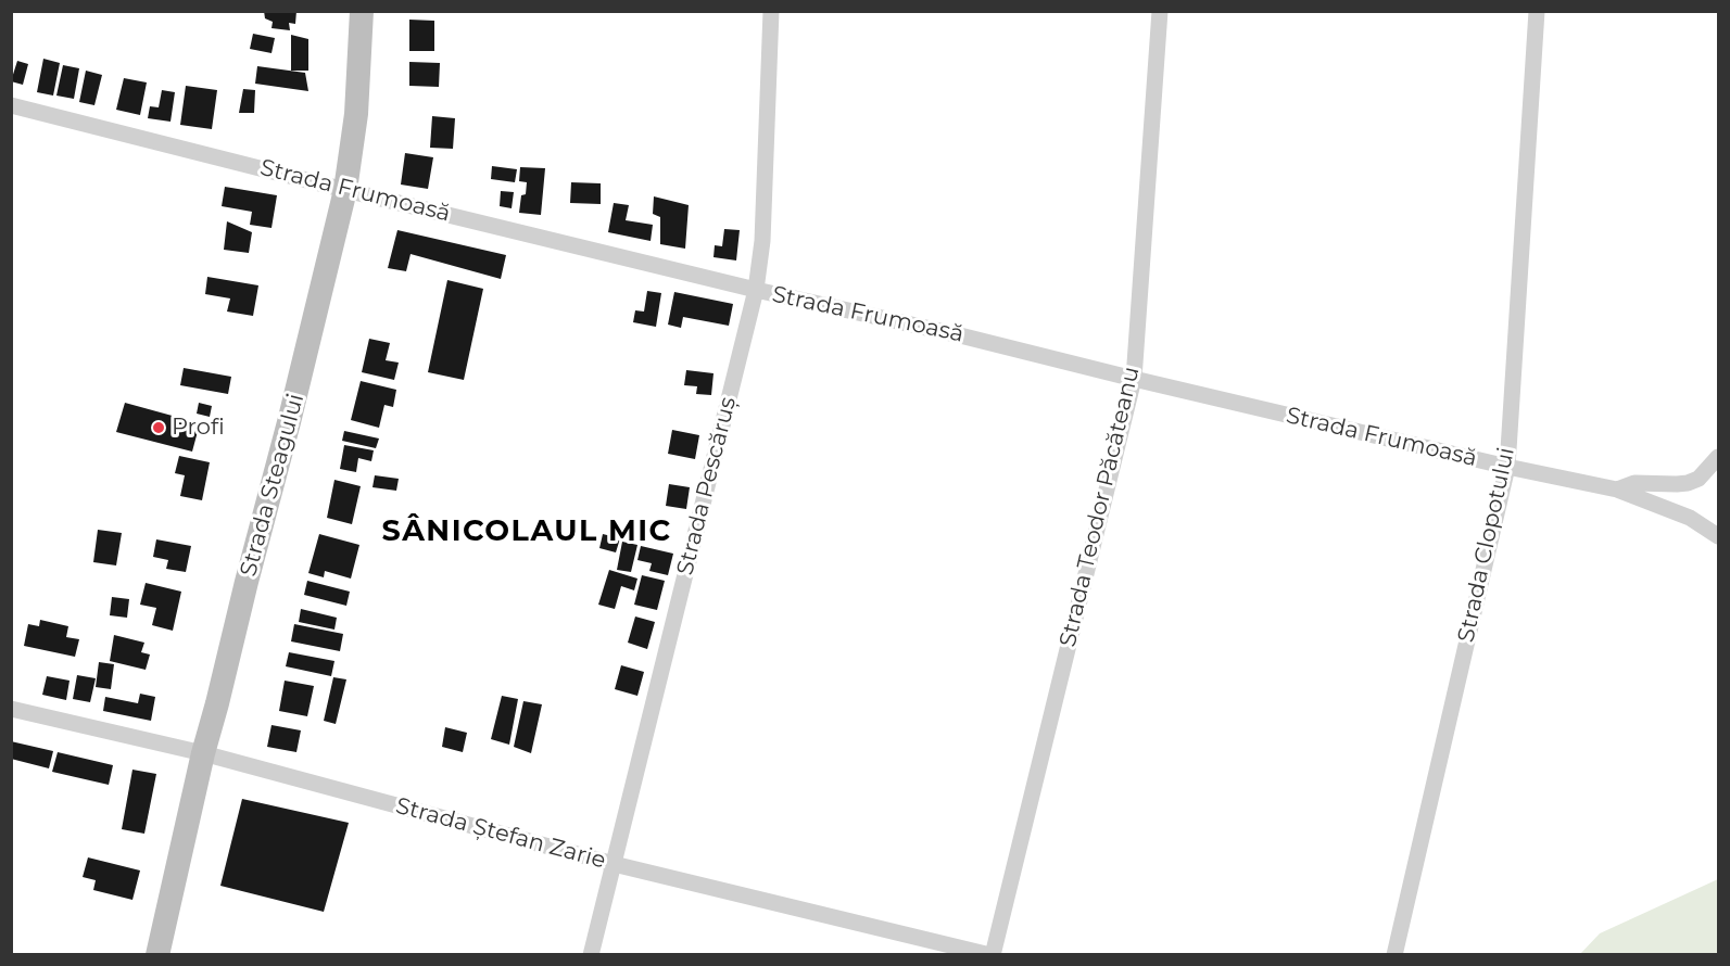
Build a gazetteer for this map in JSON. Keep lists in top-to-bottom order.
{
  "streets": {
    "main road": ["Strada Steagului"],
    "street": [
      "Strada Frumoasă",
      "Strada Pescăruș",
      "Strada Teodor Păcăteanu",
      "Strada Clopotului",
      "Strada Ștefan Zarie"
    ]
  },
  "crossings": [
    ["Strada Frumoasă", "Strada Steagului"],
    ["Strada Frumoasă", "Strada Pescăruș"],
    ["Strada Frumoasă", "Strada Teodor Păcăteanu"],
    ["Strada Frumoasă", "Strada Clopotului"],
    ["Strada Steagului", "Strada Ștefan Zarie"],
    ["Strada Pescăruș", "Strada Ștefan Zarie"],
    ["Strada Teodor Păcăteanu", "Strada Ștefan Zarie"]
  ],
  "districts": ["SÂNICOLAUL MIC"],
  "places": ["Profi"]
}
